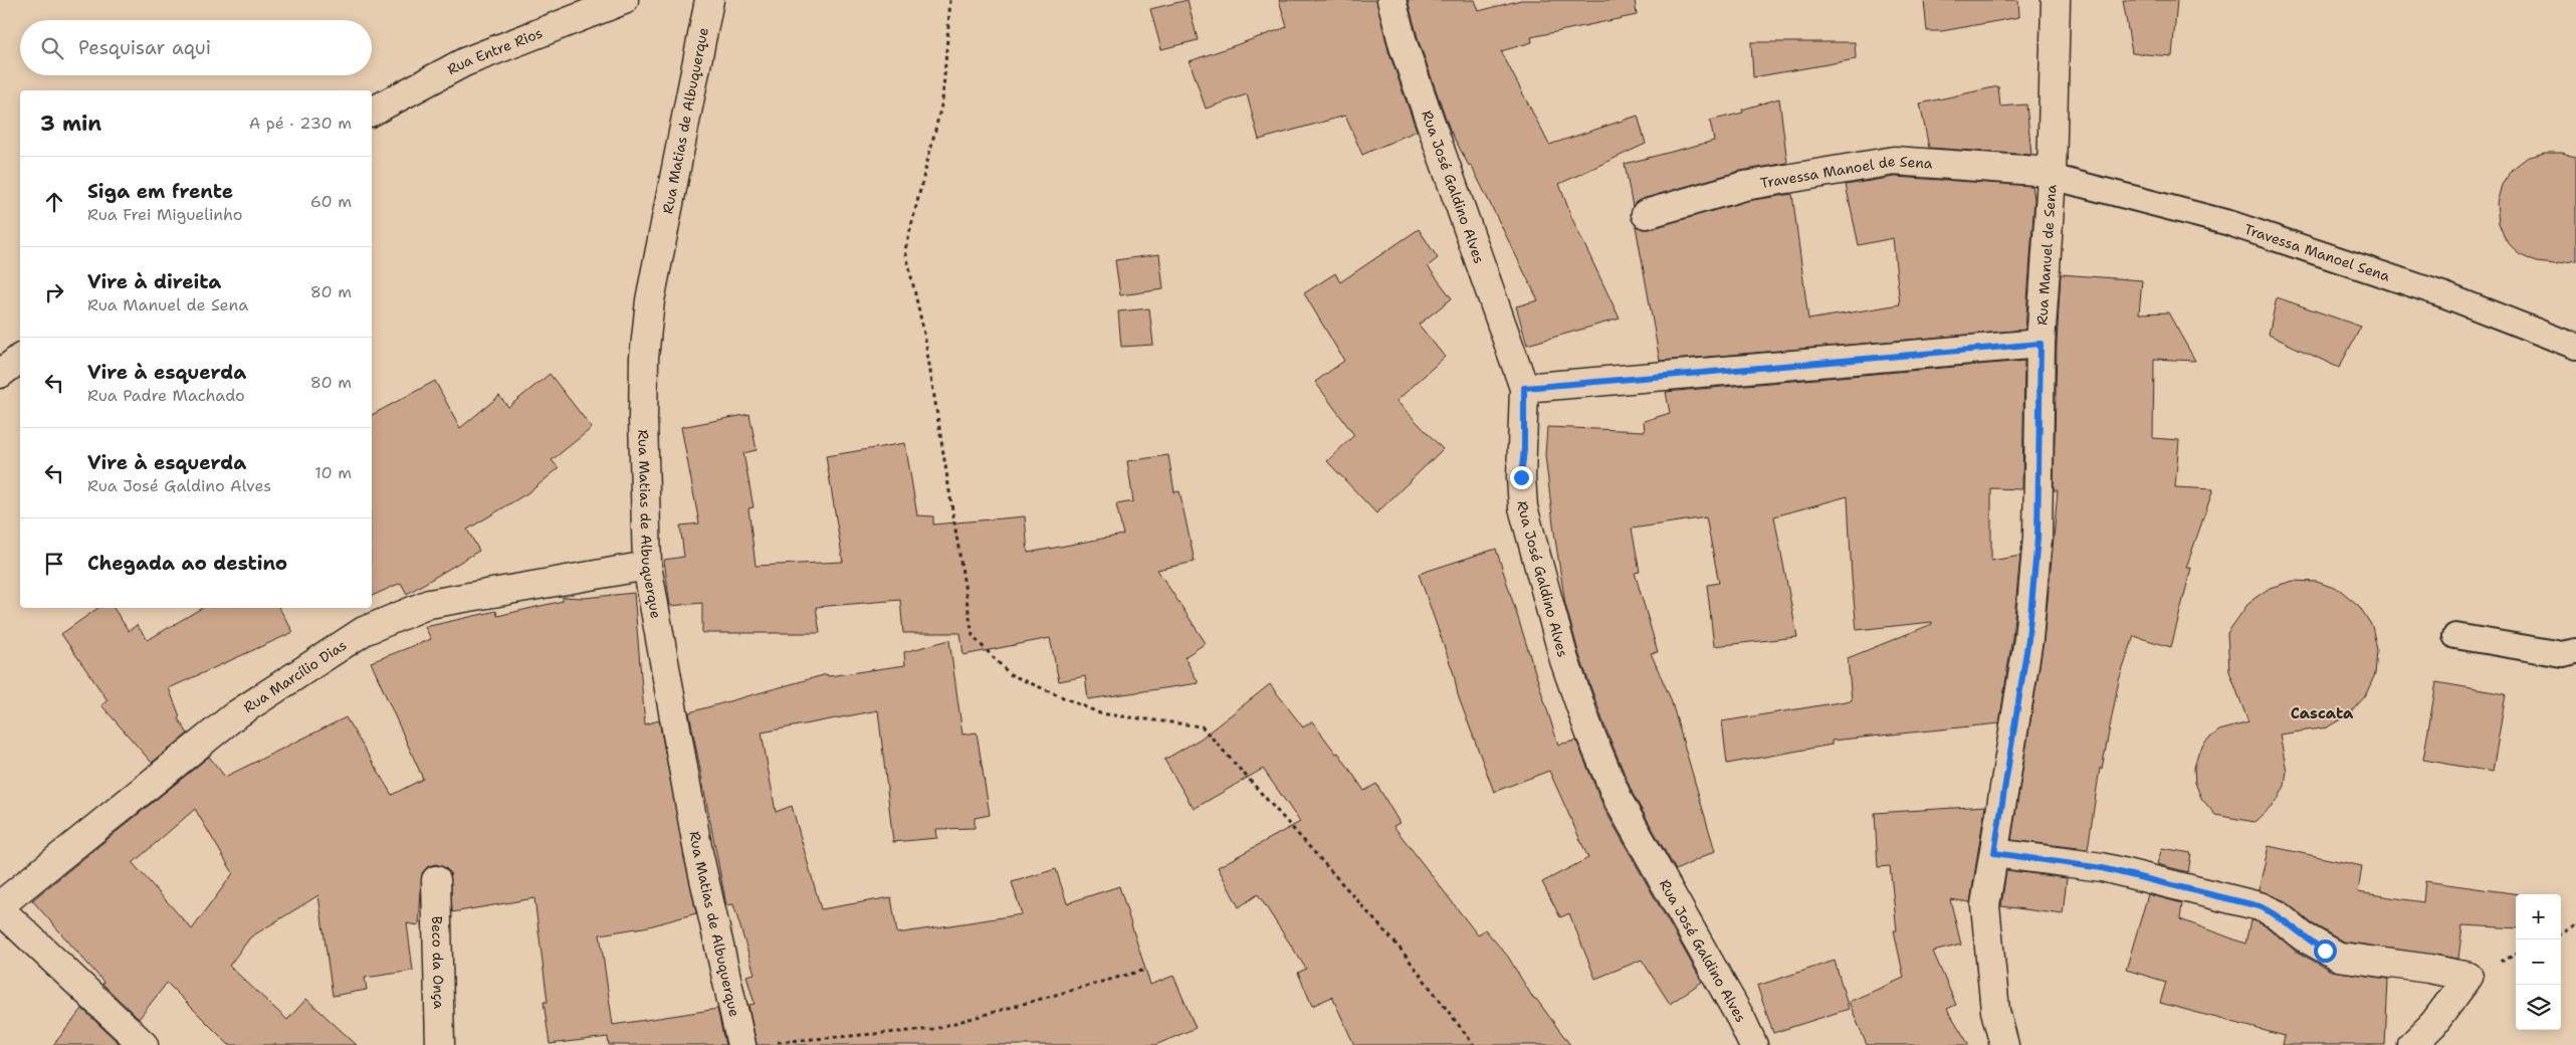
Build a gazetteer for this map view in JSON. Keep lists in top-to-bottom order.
{
  "streets": {
    "street": [
      "Rua Entre Rios",
      "Rua Matias de Albuquerque",
      "Travessa Manoel de Sena",
      "Rua José Galdino Alves",
      "Rua Manuel de Sena",
      "Rua Marcílio Dias",
      "Beco da Onça"
    ],
    "lane": ["Travessa Manoel Sena"]
  },
  "crossings": [
    ["Rua Matias de Albuquerque", "Rua Marcílio Dias"],
    ["Travessa Manoel de Sena", "Travessa Manoel Sena"],
    ["Travessa Manoel de Sena", "Rua Manuel de Sena"],
    ["Travessa Manoel Sena", "Rua Manuel de Sena"]
  ],
  "districts": ["Cascata"],
  "page": {
    "search": "Pesquisar aqui",
    "heading": ["3 min", "A pé · 230 m"],
    "list": [
      ["Siga em frente", "Rua Frei Miguelinho", "60 m"],
      ["Vire à direita", "Rua Manuel de Sena", "80 m"],
      ["Vire à esquerda", "Rua Padre Machado", "80 m"],
      ["Vire à esquerda", "Rua José Galdino Alves", "10 m"],
      "Chegada ao destino"
    ],
    "map_buttons": ["+", "−"]
  }
}
